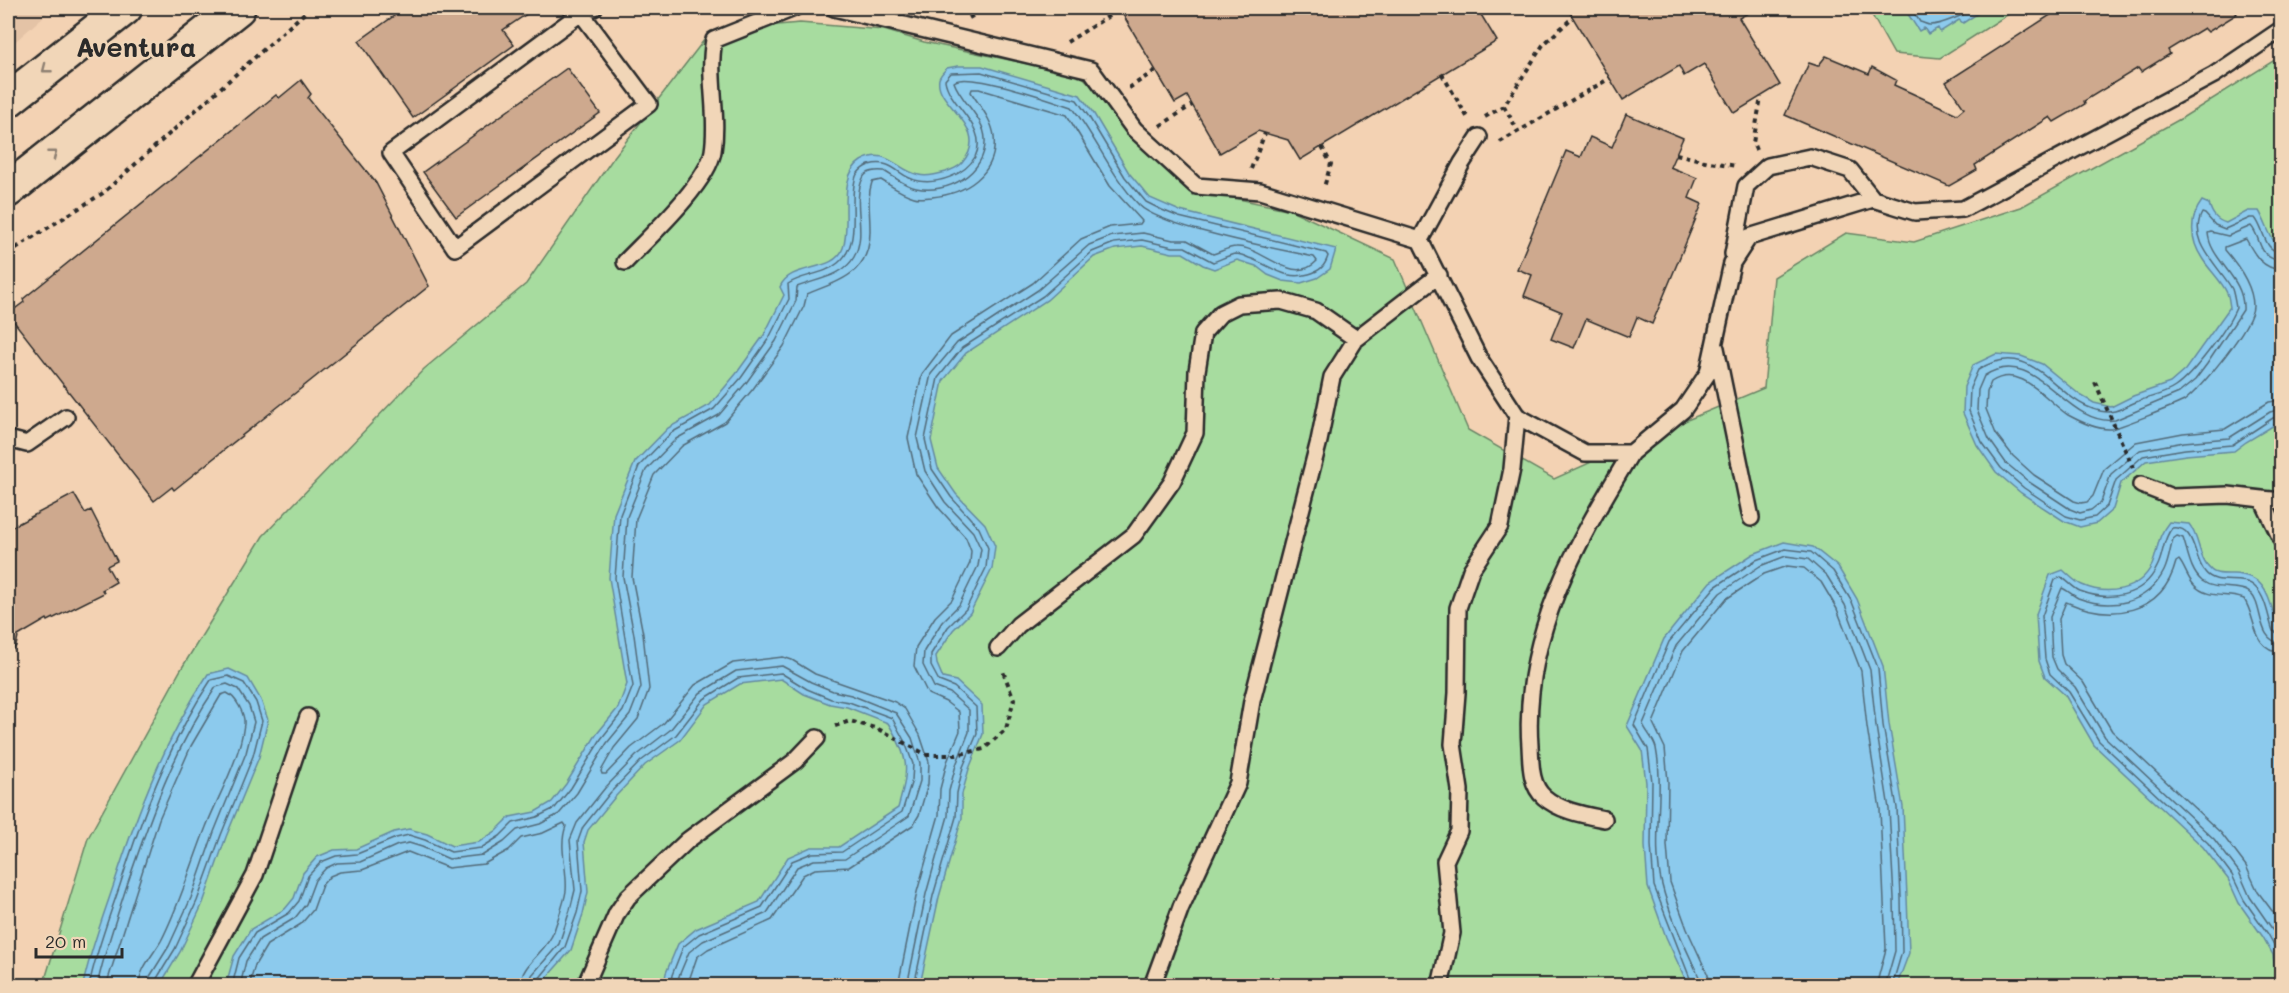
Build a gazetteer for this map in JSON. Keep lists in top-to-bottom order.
{
  "districts": ["Aventura"],
  "scale_bar": "20 m"
}
